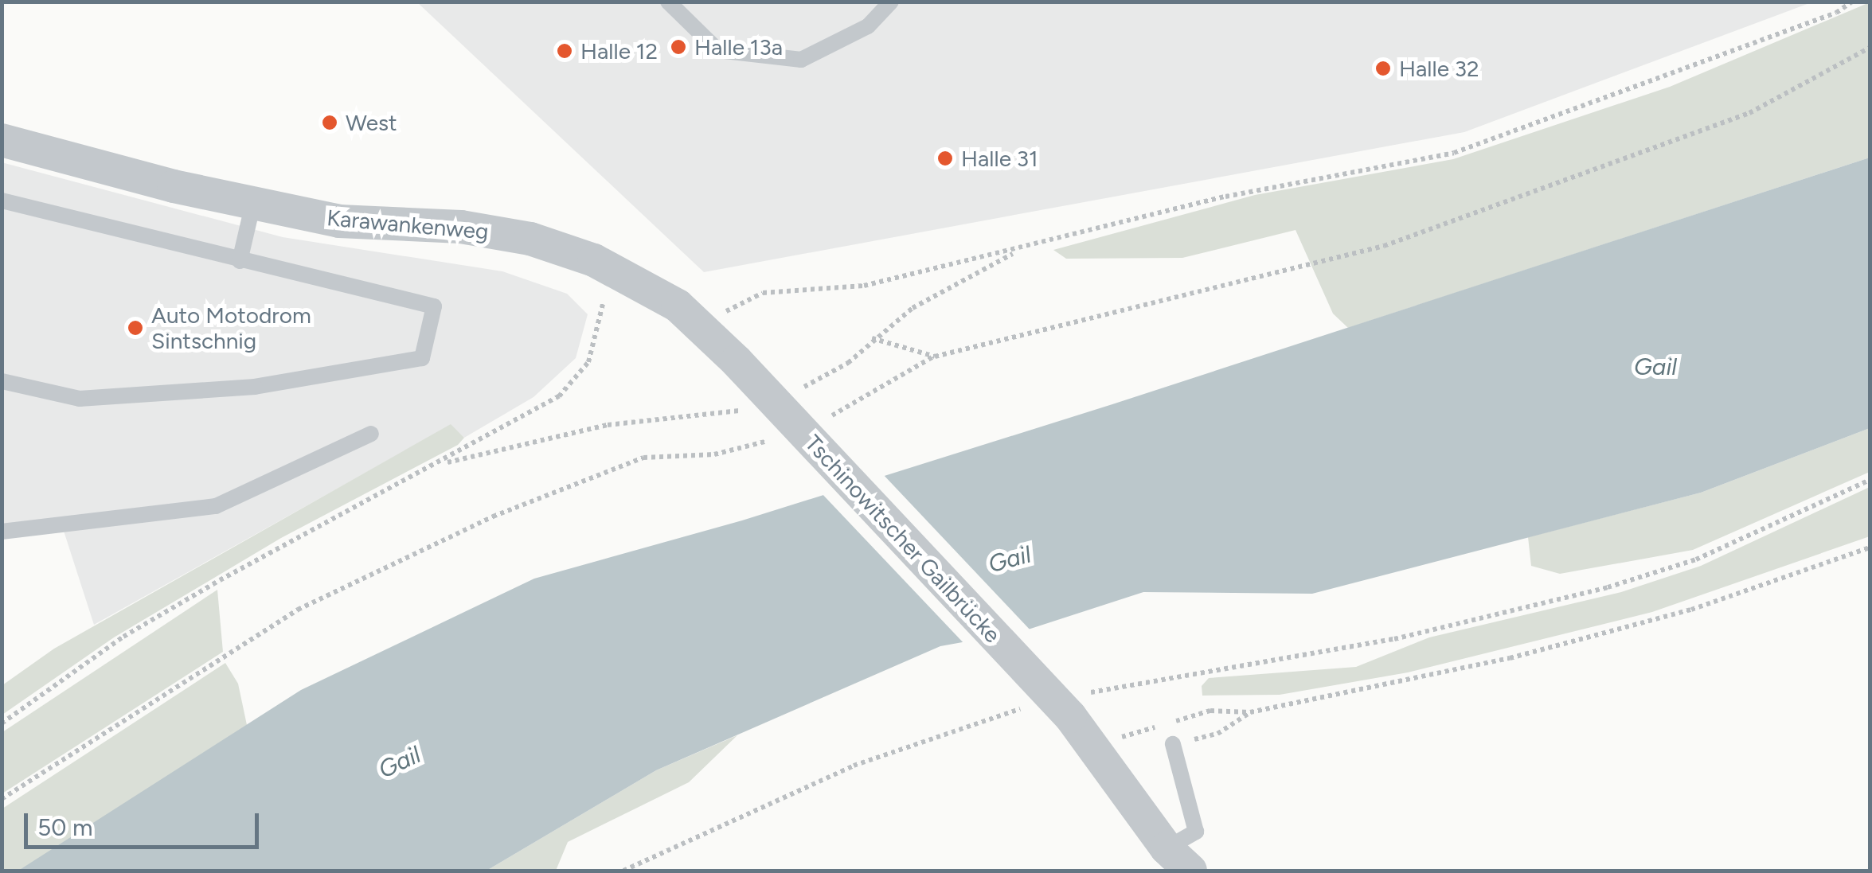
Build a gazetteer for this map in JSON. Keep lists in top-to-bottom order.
{
  "streets": {
    "street": ["Karawankenweg", "Tschinowitscher Gailbrücke"]
  },
  "crossings": [
    ["Karawankenweg", "Tschinowitscher Gailbrücke"]
  ],
  "water": ["Gail"],
  "places": [
    "Halle 13a",
    "Halle 12",
    "Halle 32",
    "West",
    "Halle 31",
    "Auto Motodrom Sintschnig"
  ],
  "scale_bar": "50 m"
}
